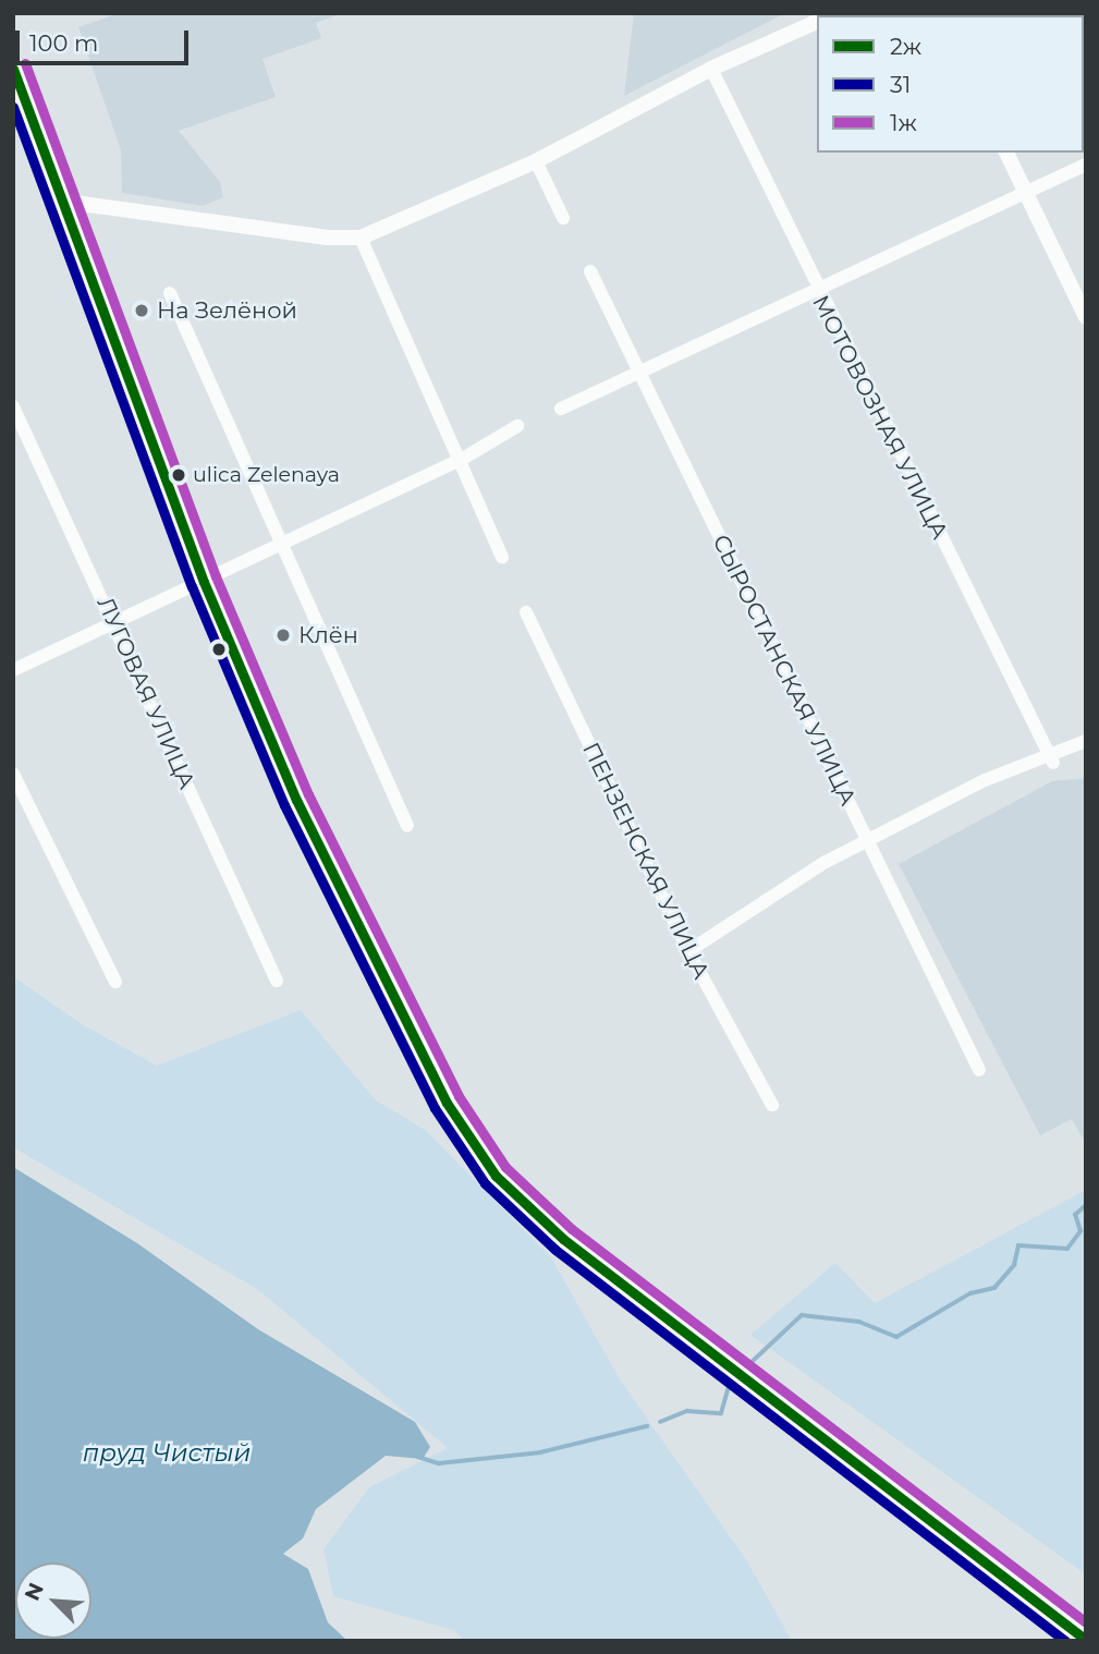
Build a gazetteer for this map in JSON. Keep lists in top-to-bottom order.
{
  "streets": {
    "street": [
      "МОТОВОЗНАЯ УЛИЦА",
      "СЫРОСТАНСКАЯ УЛИЦА",
      "ЛУГОВАЯ УЛИЦА",
      "ПЕНЗЕНСКАЯ УЛИЦА"
    ]
  },
  "water": ["пруд Чистый"],
  "places": ["На Зелёной", "ulica Zelenaya", "Клён"],
  "lines": ["transit line 1ж", "transit line 2ж", "transit line 31"],
  "legend": ["2ж", "31", "1ж"],
  "scale_bar": "100 m",
  "north": "top left"
}
